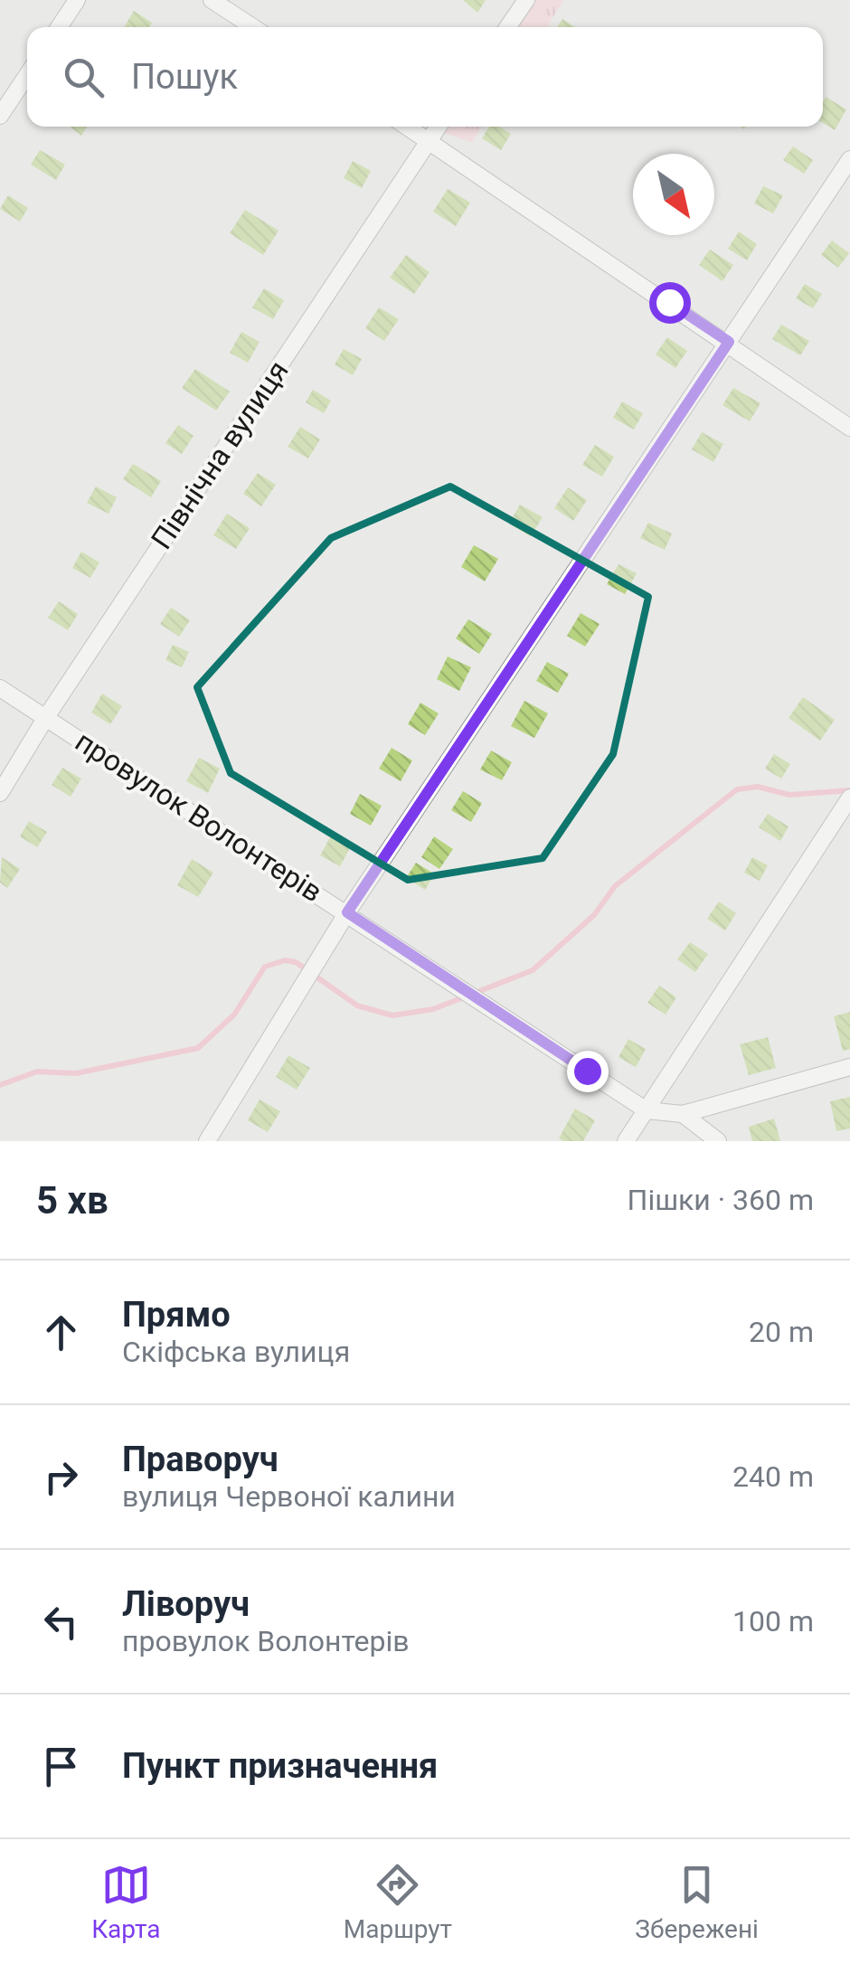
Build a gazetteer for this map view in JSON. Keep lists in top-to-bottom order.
{
  "streets": {
    "street": ["Північна вулиця", "провулок Волонтерів"]
  },
  "crossings": [
    ["Північна вулиця", "провулок Волонтерів"]
  ],
  "north": "bottom right",
  "page": {
    "search": "Пошук",
    "heading": ["5 хв", "Пішки · 360 m"],
    "list": [
      ["Прямо", "Скіфська вулиця", "20 m"],
      ["Праворуч", "вулиця Червоної калини", "240 m"],
      ["Ліворуч", "провулок Волонтерів", "100 m"],
      "Пункт призначення"
    ],
    "nav": ["Карта", "Маршрут", "Збережені"]
  }
}
